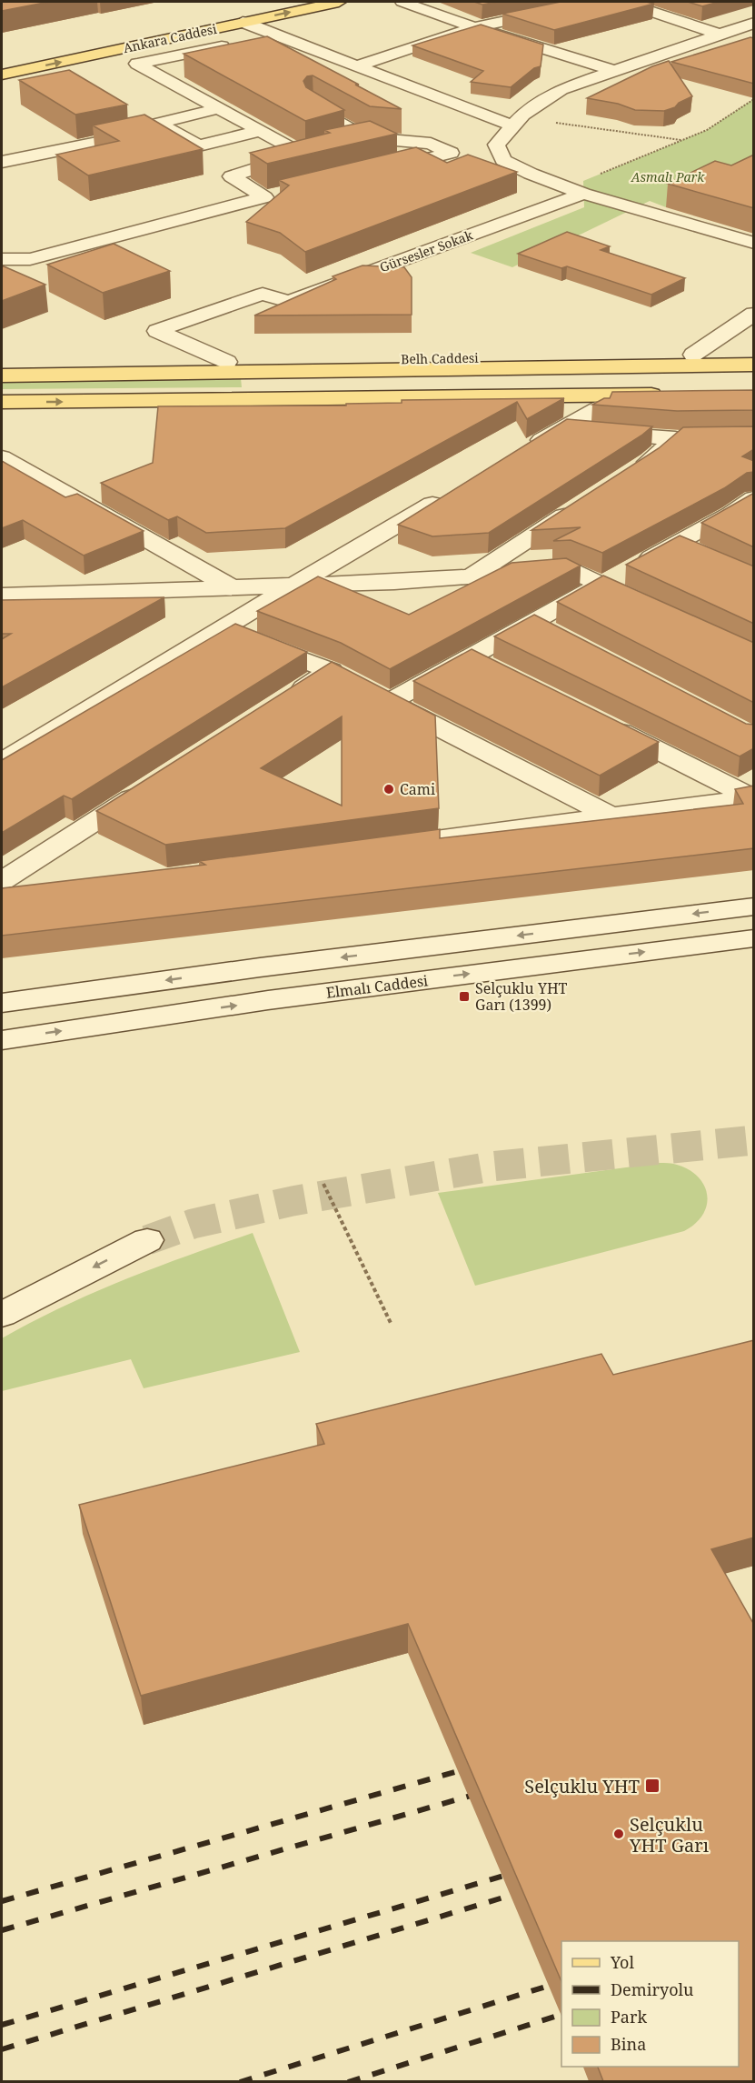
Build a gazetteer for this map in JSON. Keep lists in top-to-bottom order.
{
  "streets": {
    "main road": ["Ankara Caddesi", "Belh Caddesi"],
    "street": ["Gürsesler Sokak", "Elmalı Caddesi"]
  },
  "crossings": [
    ["Gürsesler Sokak", "Belh Caddesi"]
  ],
  "one_way": ["Ankara Caddesi"],
  "parks": ["Asmalı Park"],
  "places": {
    "other": ["Cami", "Selçuklu YHT Garı"],
    "transit": ["Selçuklu YHT Garı (1399)", "Selçuklu YHT"]
  },
  "legend": [
    "Yol",
    "Demiryolu",
    "Park",
    "Bina"
  ]
}
